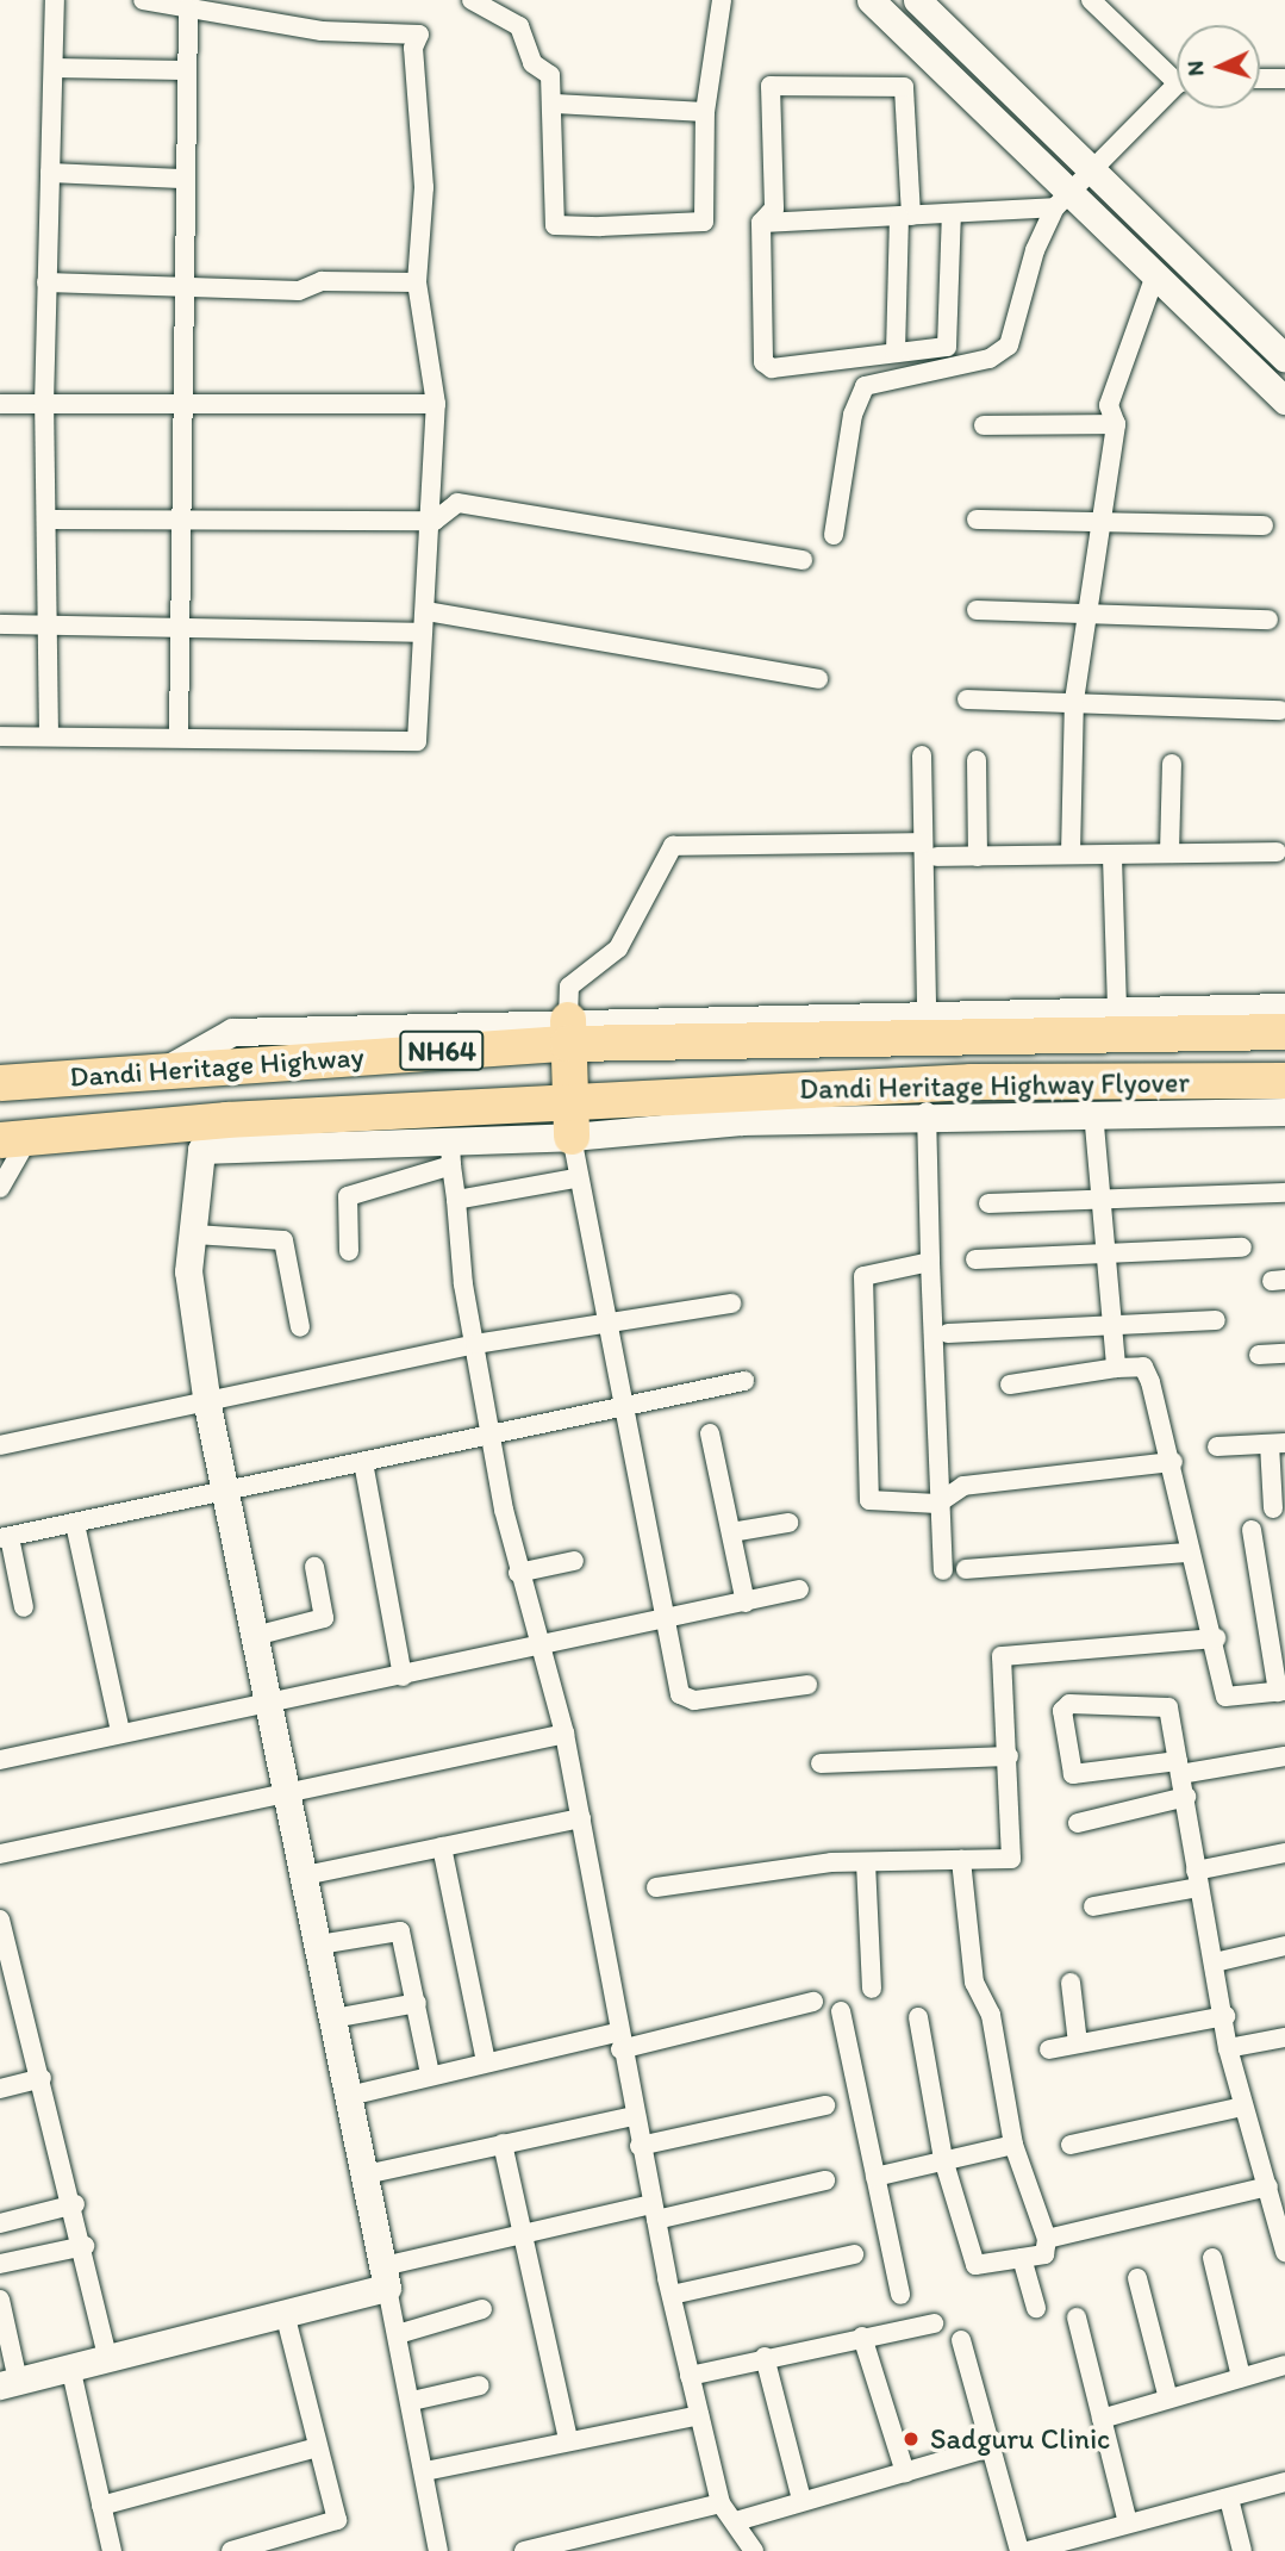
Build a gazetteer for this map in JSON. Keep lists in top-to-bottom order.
{
  "streets": {
    "highway": ["NH64", "Dandi Heritage Highway", "Dandi Heritage Highway Flyover"]
  },
  "crossings": [
    ["Dandi Heritage Highway", "Dandi Heritage Highway Flyover"]
  ],
  "places": ["Sadguru Clinic"],
  "north": "left"
}
